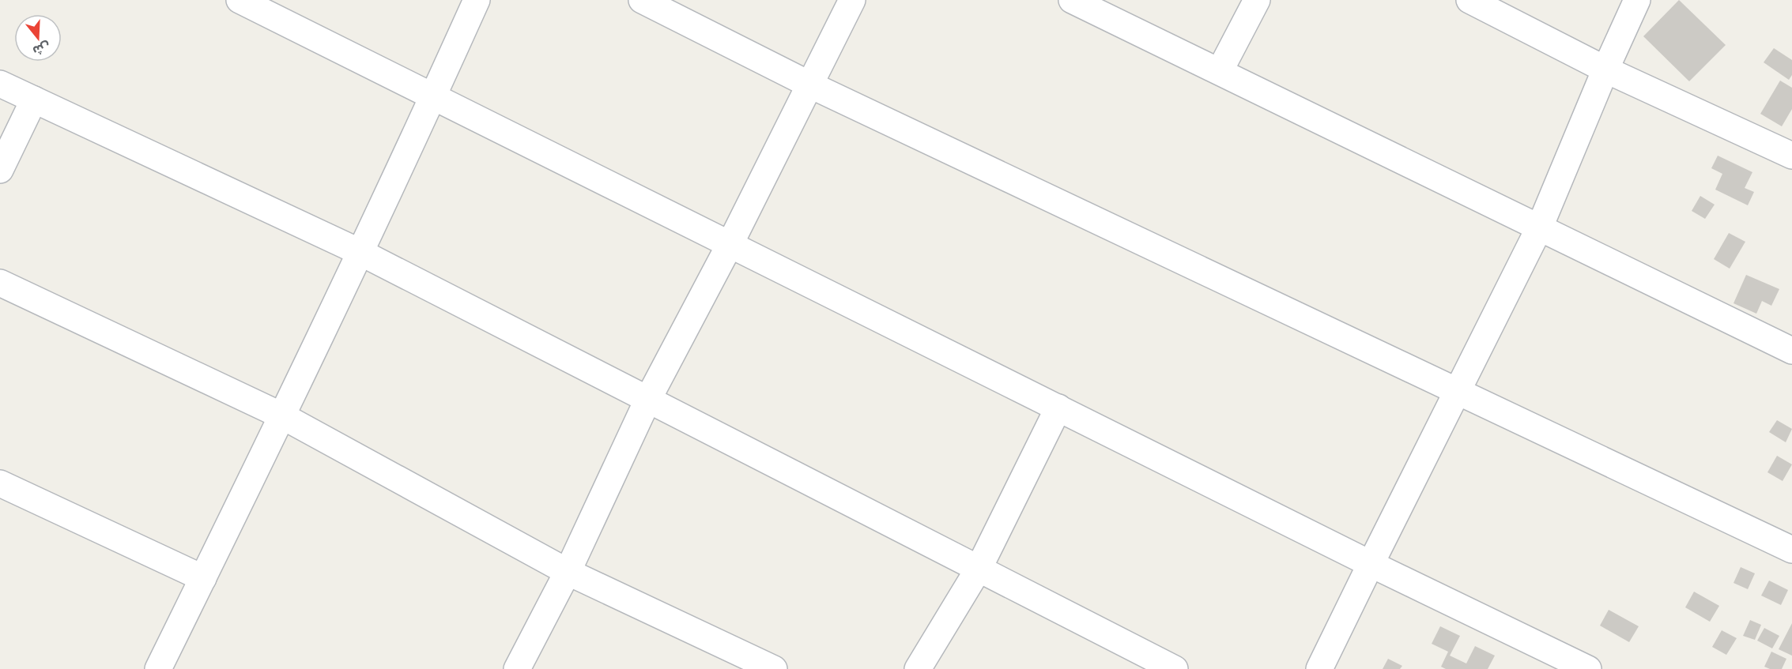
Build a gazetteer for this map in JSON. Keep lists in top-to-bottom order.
{
  "north": "bottom"
}
